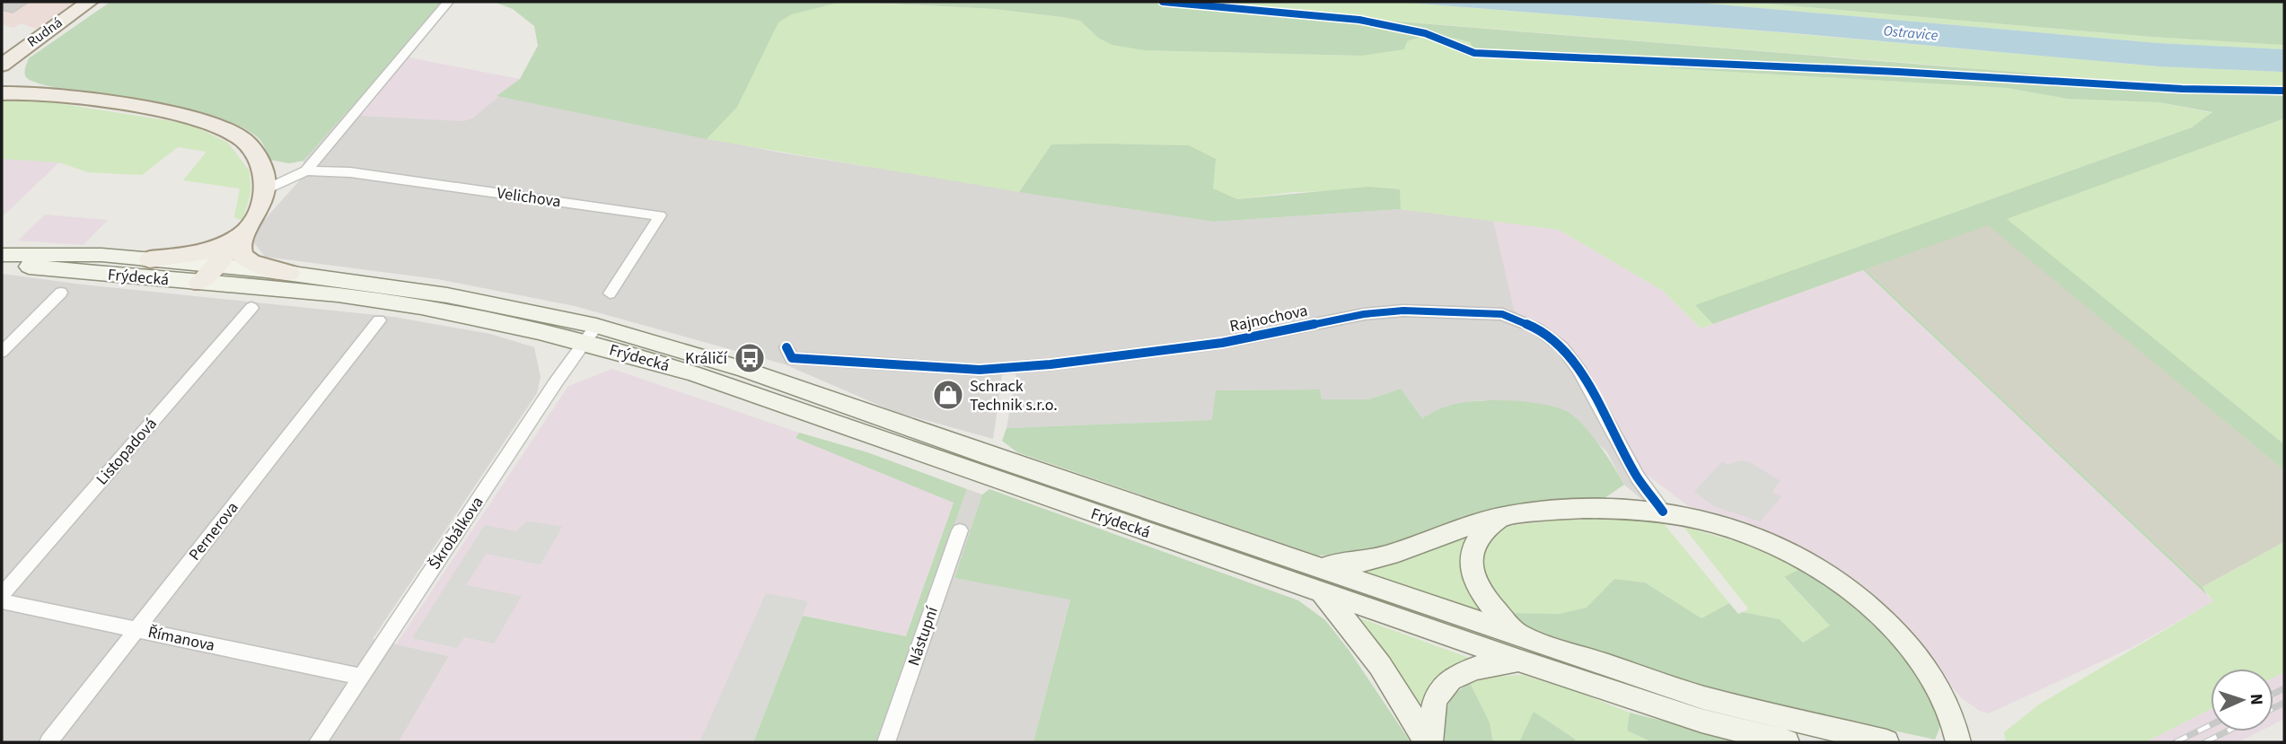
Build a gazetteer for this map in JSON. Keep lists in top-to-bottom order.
{
  "streets": {
    "main road": ["Rudná", "Frýdecká"],
    "street": [
      "Velichova",
      "Rajnochova",
      "Listopadová",
      "Pernerova",
      "Škrobálkova",
      "Nástupní",
      "Římanova"
    ]
  },
  "crossings": [
    ["Frýdecká", "Škrobálkova"],
    ["Pernerova", "Římanova"],
    ["Škrobálkova", "Římanova"]
  ],
  "water": ["Ostravice"],
  "places": {
    "bus stop": ["Králičí"],
    "shop": ["Schrack Technik s.r.o."]
  },
  "north": "right"
}
